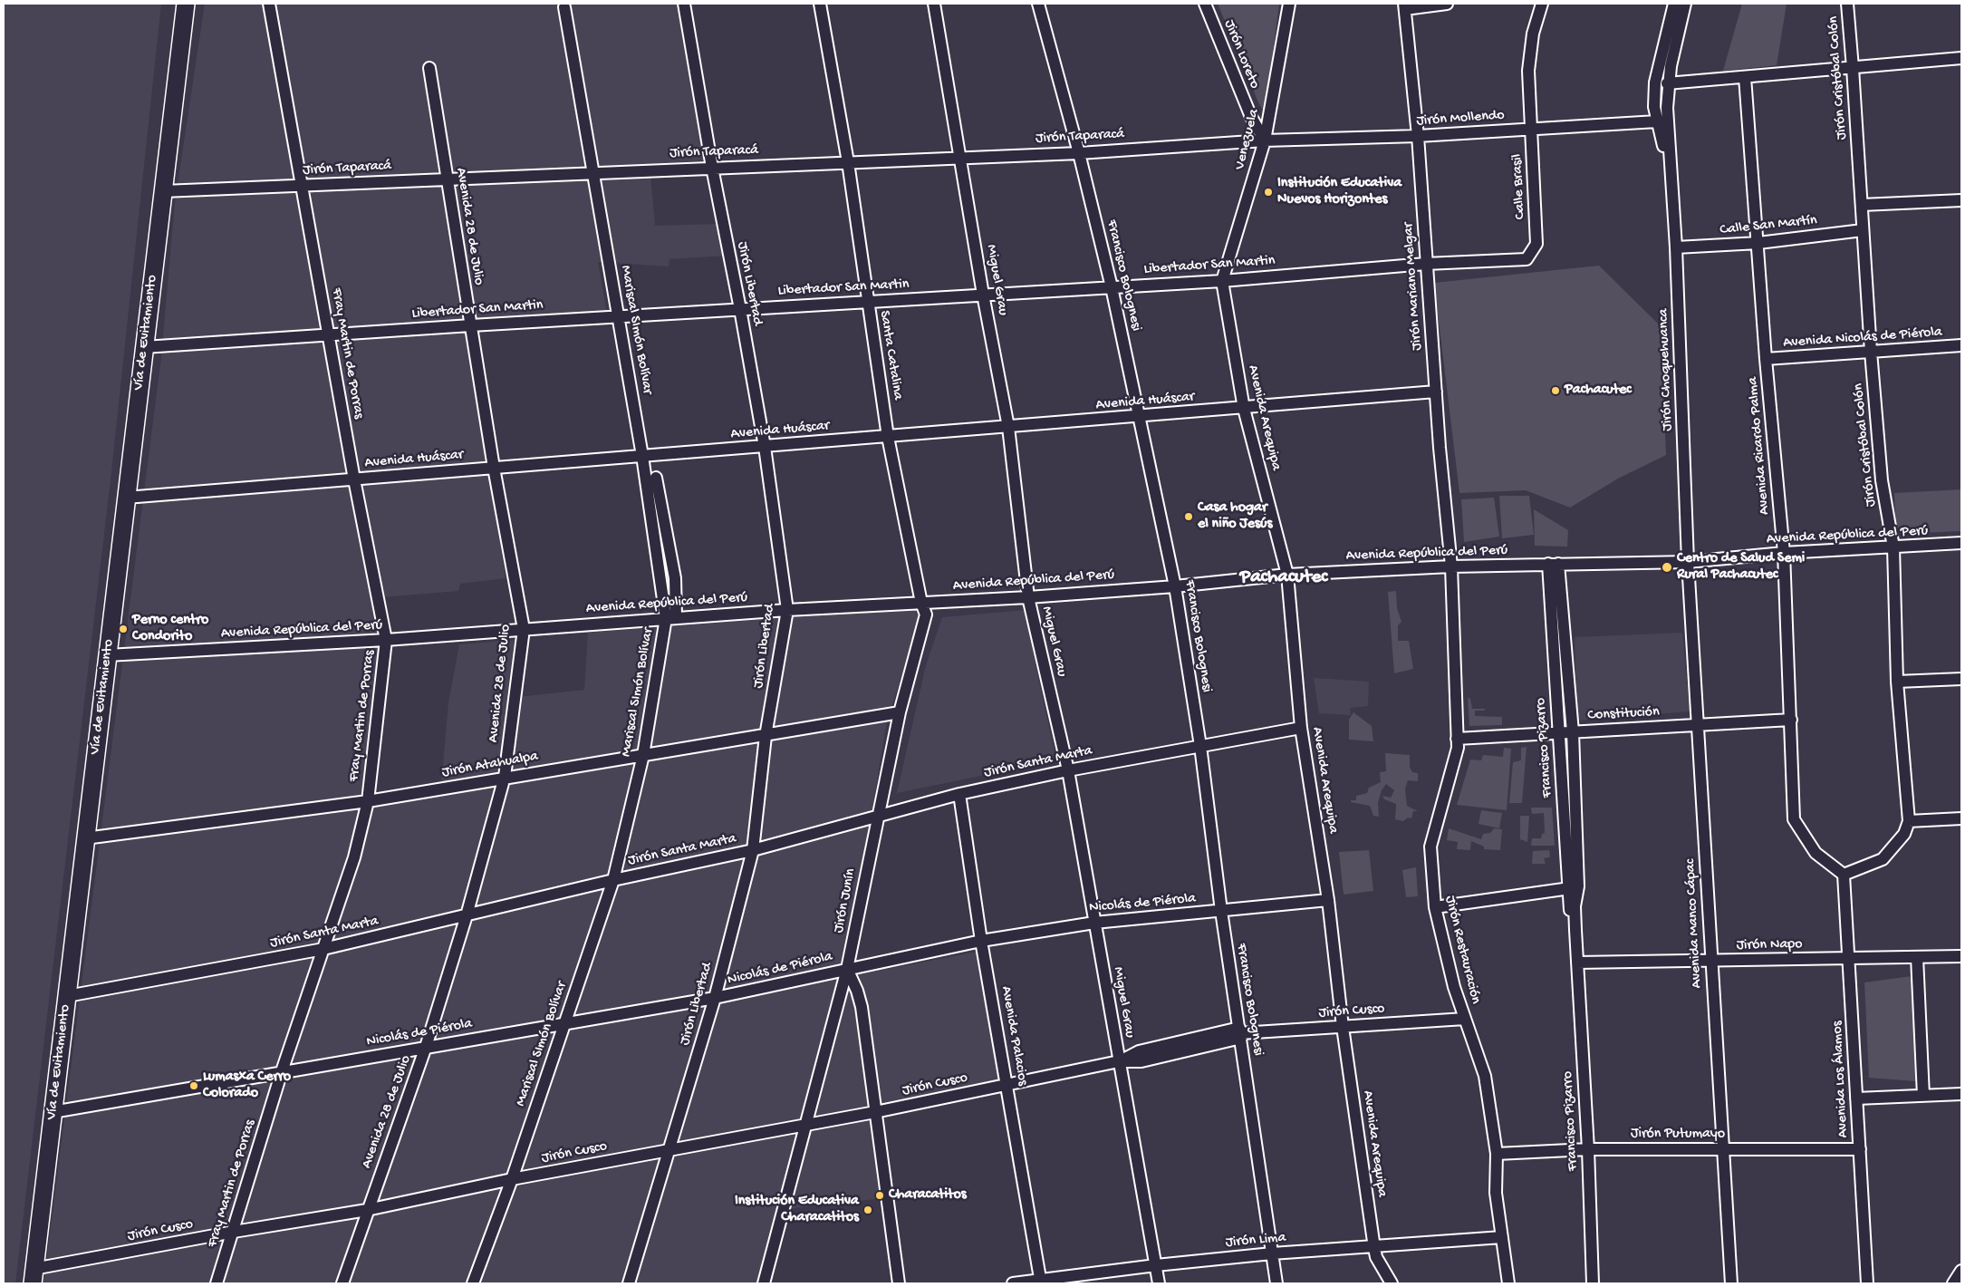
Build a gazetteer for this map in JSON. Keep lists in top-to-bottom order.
{
  "streets": {
    "highway": ["Vía de Evitamiento"],
    "street": [
      "Jirón Loreto",
      "Jirón Cristóbal Colón",
      "Jirón Mollendo",
      "Jirón Taparacá",
      "Venezuela",
      "Calle Brasil",
      "Calle San Martín",
      "Avenida 28 de Julio",
      "Libertador San Martin",
      "Francisco Bolognesi",
      "Miguel Grau",
      "Jirón Libertad",
      "Jirón Mariano Melgar",
      "Mariscal SImón Bolívar",
      "Avenida Nicolás de Piérola",
      "Fray Martin de Porras",
      "Santa Catalina",
      "Jirón Choquehuanca",
      "Avenida Huáscar",
      "Avenida Arequipa",
      "Avenida Ricardo Palma",
      "Avenida República del Perú",
      "Constitución",
      "Francisco Pizarro",
      "Jirón Santa Marta",
      "Jirón Atahualpa",
      "Jirón Junín",
      "Nicolás de Piérola",
      "Avenida Manco Cápac",
      "Jirón Napo",
      "Jirón Restauración",
      "Jirón Cusco",
      "Avenida Palacios",
      "Avenida Los Álamos",
      "Jirón Putumayo",
      "Jirón Lima"
    ]
  },
  "crossings": [
    ["Jirón Loreto", "Jirón Mollendo"],
    ["Jirón Loreto", "Jirón Taparacá"],
    ["Jirón Loreto", "Venezuela"],
    ["Jirón Cristóbal Colón", "Calle San Martín"],
    ["Jirón Cristóbal Colón", "Avenida Nicolás de Piérola"],
    ["Jirón Cristóbal Colón", "Avenida República del Perú"],
    ["Jirón Mollendo", "Jirón Taparacá"],
    ["Jirón Mollendo", "Venezuela"],
    ["Jirón Mollendo", "Calle Brasil"],
    ["Jirón Mollendo", "Jirón Mariano Melgar"],
    ["Jirón Mollendo", "Jirón Choquehuanca"],
    ["Jirón Taparacá", "Venezuela"],
    ["Jirón Taparacá", "Avenida 28 de Julio"],
    ["Jirón Taparacá", "Francisco Bolognesi"],
    ["Jirón Taparacá", "Miguel Grau"],
    ["Jirón Taparacá", "Jirón Libertad"],
    ["Jirón Taparacá", "Mariscal SImón Bolívar"],
    ["Jirón Taparacá", "Vía de Evitamiento"],
    ["Jirón Taparacá", "Fray Martin de Porras"],
    ["Jirón Taparacá", "Santa Catalina"],
    ["Venezuela", "Libertador San Martin"],
    ["Venezuela", "Avenida Arequipa"],
    ["Calle Brasil", "Libertador San Martin"],
    ["Calle San Martín", "Jirón Choquehuanca"],
    ["Calle San Martín", "Avenida Ricardo Palma"],
    ["Avenida 28 de Julio", "Libertador San Martin"],
    ["Avenida 28 de Julio", "Avenida Huáscar"],
    ["Avenida 28 de Julio", "Avenida República del Perú"],
    ["Avenida 28 de Julio", "Jirón Santa Marta"],
    ["Avenida 28 de Julio", "Jirón Atahualpa"],
    ["Avenida 28 de Julio", "Nicolás de Piérola"],
    ["Avenida 28 de Julio", "Jirón Cusco"],
    ["Libertador San Martin", "Francisco Bolognesi"],
    ["Libertador San Martin", "Miguel Grau"],
    ["Libertador San Martin", "Jirón Libertad"],
    ["Libertador San Martin", "Jirón Mariano Melgar"],
    ["Libertador San Martin", "Mariscal SImón Bolívar"],
    ["Libertador San Martin", "Vía de Evitamiento"],
    ["Libertador San Martin", "Fray Martin de Porras"],
    ["Libertador San Martin", "Santa Catalina"],
    ["Libertador San Martin", "Avenida Arequipa"],
    ["Francisco Bolognesi", "Avenida Huáscar"],
    ["Francisco Bolognesi", "Avenida República del Perú"],
    ["Francisco Bolognesi", "Jirón Santa Marta"],
    ["Francisco Bolognesi", "Nicolás de Piérola"],
    ["Francisco Bolognesi", "Jirón Cusco"],
    ["Francisco Bolognesi", "Jirón Lima"],
    ["Miguel Grau", "Avenida Huáscar"],
    ["Miguel Grau", "Avenida República del Perú"],
    ["Miguel Grau", "Jirón Santa Marta"],
    ["Miguel Grau", "Nicolás de Piérola"],
    ["Miguel Grau", "Jirón Cusco"],
    ["Miguel Grau", "Jirón Lima"],
    ["Jirón Libertad", "Avenida Huáscar"],
    ["Jirón Libertad", "Avenida República del Perú"],
    ["Jirón Libertad", "Jirón Santa Marta"],
    ["Jirón Libertad", "Jirón Atahualpa"],
    ["Jirón Libertad", "Nicolás de Piérola"],
    ["Jirón Libertad", "Jirón Cusco"],
    ["Jirón Mariano Melgar", "Avenida Huáscar"],
    ["Jirón Mariano Melgar", "Avenida República del Perú"],
    ["Jirón Mariano Melgar", "Jirón Restauración"],
    ["Mariscal SImón Bolívar", "Avenida Huáscar"],
    ["Mariscal SImón Bolívar", "Avenida República del Perú"],
    ["Mariscal SImón Bolívar", "Jirón Santa Marta"],
    ["Mariscal SImón Bolívar", "Jirón Atahualpa"],
    ["Mariscal SImón Bolívar", "Nicolás de Piérola"],
    ["Mariscal SImón Bolívar", "Jirón Cusco"],
    ["Vía de Evitamiento", "Avenida Huáscar"],
    ["Vía de Evitamiento", "Avenida República del Perú"],
    ["Vía de Evitamiento", "Jirón Santa Marta"],
    ["Vía de Evitamiento", "Jirón Atahualpa"],
    ["Vía de Evitamiento", "Nicolás de Piérola"],
    ["Vía de Evitamiento", "Jirón Cusco"],
    ["Avenida Nicolás de Piérola", "Avenida Ricardo Palma"],
    ["Fray Martin de Porras", "Avenida Huáscar"],
    ["Fray Martin de Porras", "Avenida República del Perú"],
    ["Fray Martin de Porras", "Jirón Santa Marta"],
    ["Fray Martin de Porras", "Jirón Atahualpa"],
    ["Fray Martin de Porras", "Nicolás de Piérola"],
    ["Fray Martin de Porras", "Jirón Cusco"],
    ["Santa Catalina", "Avenida Huáscar"],
    ["Santa Catalina", "Avenida República del Perú"],
    ["Santa Catalina", "Jirón Junín"],
    ["Jirón Choquehuanca", "Avenida República del Perú"],
    ["Jirón Choquehuanca", "Avenida Manco Cápac"],
    ["Avenida Huáscar", "Avenida Arequipa"],
    ["Avenida Arequipa", "Avenida República del Perú"],
    ["Avenida Arequipa", "Jirón Santa Marta"],
    ["Avenida Arequipa", "Nicolás de Piérola"],
    ["Avenida Arequipa", "Jirón Cusco"],
    ["Avenida Arequipa", "Jirón Lima"],
    ["Avenida Ricardo Palma", "Avenida República del Perú"],
    ["Avenida Ricardo Palma", "Constitución"],
    ["Avenida Ricardo Palma", "Avenida Los Álamos"],
    ["Avenida República del Perú", "Francisco Pizarro"],
    ["Avenida República del Perú", "Jirón Junín"],
    ["Avenida República del Perú", "Avenida Manco Cápac"],
    ["Avenida República del Perú", "Jirón Restauración"],
    ["Constitución", "Francisco Pizarro"],
    ["Constitución", "Avenida Manco Cápac"],
    ["Constitución", "Jirón Restauración"],
    ["Francisco Pizarro", "Jirón Napo"],
    ["Francisco Pizarro", "Jirón Putumayo"],
    ["Jirón Santa Marta", "Jirón Junín"],
    ["Jirón Santa Marta", "Avenida Palacios"],
    ["Jirón Atahualpa", "Jirón Junín"],
    ["Jirón Junín", "Nicolás de Piérola"],
    ["Jirón Junín", "Jirón Cusco"],
    ["Nicolás de Piérola", "Avenida Palacios"],
    ["Avenida Manco Cápac", "Jirón Napo"],
    ["Avenida Manco Cápac", "Jirón Putumayo"],
    ["Jirón Napo", "Avenida Los Álamos"],
    ["Jirón Restauración", "Jirón Cusco"],
    ["Jirón Restauración", "Jirón Putumayo"],
    ["Jirón Restauración", "Jirón Lima"],
    ["Jirón Cusco", "Avenida Palacios"],
    ["Avenida Palacios", "Jirón Lima"],
    ["Avenida Los Álamos", "Jirón Putumayo"]
  ],
  "districts": ["Pachacutec"],
  "places": [
    "Institución Educativa Nuevos Horizontes",
    "Pachacutec",
    "Casa hogar el niño Jesús",
    "Centro de Salud Semi Rural Pachacutec",
    "Perno centro Condorito",
    "Lumasxa Cerro Colorado",
    "Characatitos",
    "Institución Educativa Characatitos"
  ]
}
